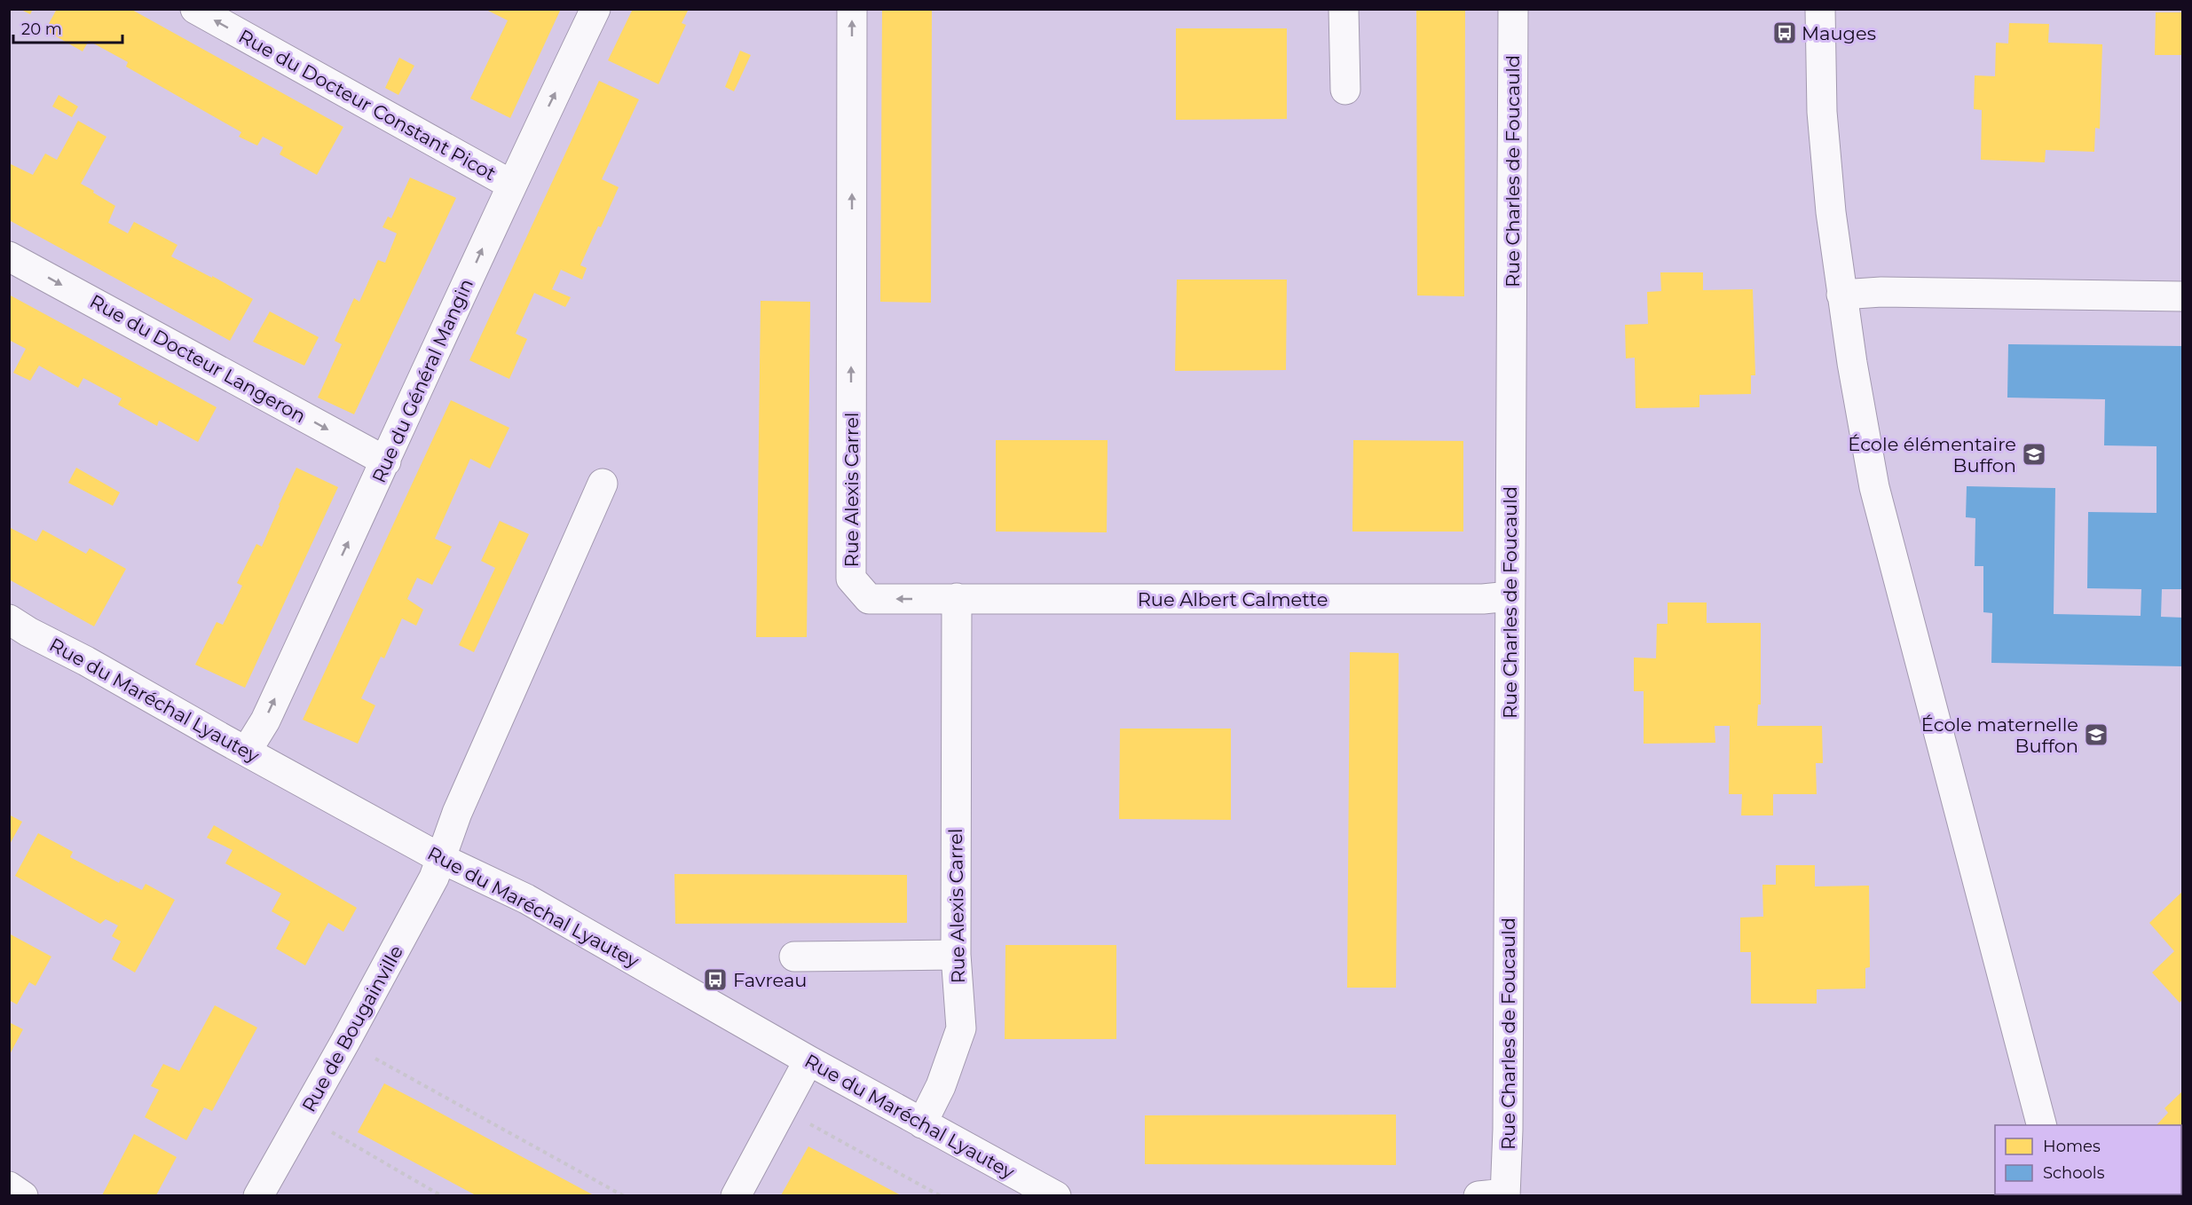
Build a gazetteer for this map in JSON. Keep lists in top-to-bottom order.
{
  "streets": {
    "street": [
      "Rue du Docteur Constant Picot",
      "Rue Charles de Foucauld",
      "Rue du Docteur Langeron",
      "Rue du Général Mangin",
      "Rue Alexis Carrel",
      "Rue Albert Calmette",
      "Rue du Maréchal Lyautey",
      "Rue de Bougainville"
    ]
  },
  "crossings": [
    ["Rue du Docteur Constant Picot", "Rue du Général Mangin"],
    ["Rue Charles de Foucauld", "Rue Albert Calmette"],
    ["Rue du Docteur Langeron", "Rue du Général Mangin"],
    ["Rue du Général Mangin", "Rue du Maréchal Lyautey"],
    ["Rue Alexis Carrel", "Rue Albert Calmette"],
    ["Rue Alexis Carrel", "Rue du Maréchal Lyautey"],
    ["Rue du Maréchal Lyautey", "Rue de Bougainville"]
  ],
  "one_way": ["Rue du Docteur Constant Picot", "Rue du Docteur Langeron", "Rue du Général Mangin"],
  "places": {
    "bus stop": ["Mauges", "Favreau"],
    "school or university": ["École élémentaire Buffon", "École maternelle Buffon"]
  },
  "legend": ["Homes", "Schools"],
  "scale_bar": "20 m"
}
